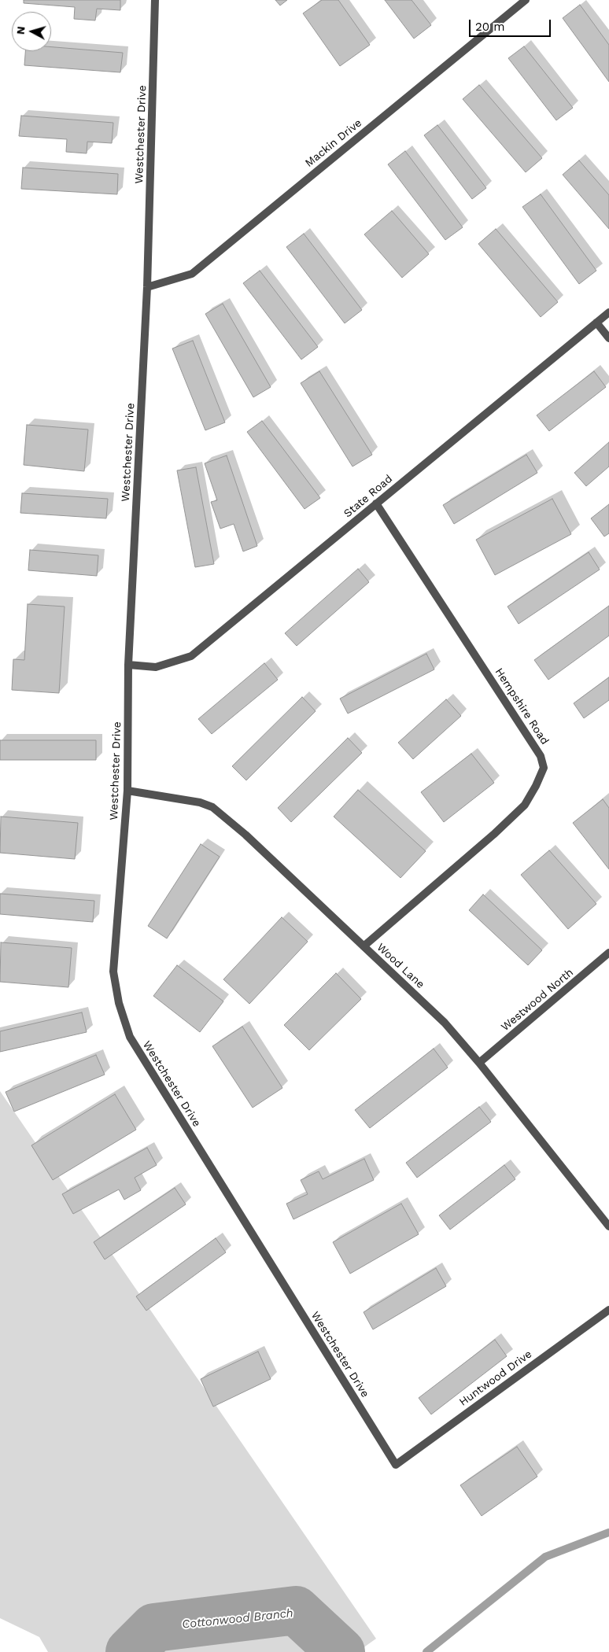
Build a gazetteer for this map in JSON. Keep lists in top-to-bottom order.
{
  "streets": {
    "lane": [
      "Westchester Drive",
      "Mackin Drive",
      "State Road",
      "Hempshire Road",
      "Wood Lane",
      "Westwood North",
      "Huntwood Drive"
    ]
  },
  "crossings": [
    ["Westchester Drive", "Mackin Drive"],
    ["Westchester Drive", "State Road"],
    ["Westchester Drive", "Wood Lane"],
    ["Westchester Drive", "Huntwood Drive"],
    ["State Road", "Hempshire Road"],
    ["Hempshire Road", "Wood Lane"],
    ["Wood Lane", "Westwood North"]
  ],
  "water": ["Cottonwood Branch"],
  "scale_bar": "20 m",
  "north": "left"
}
